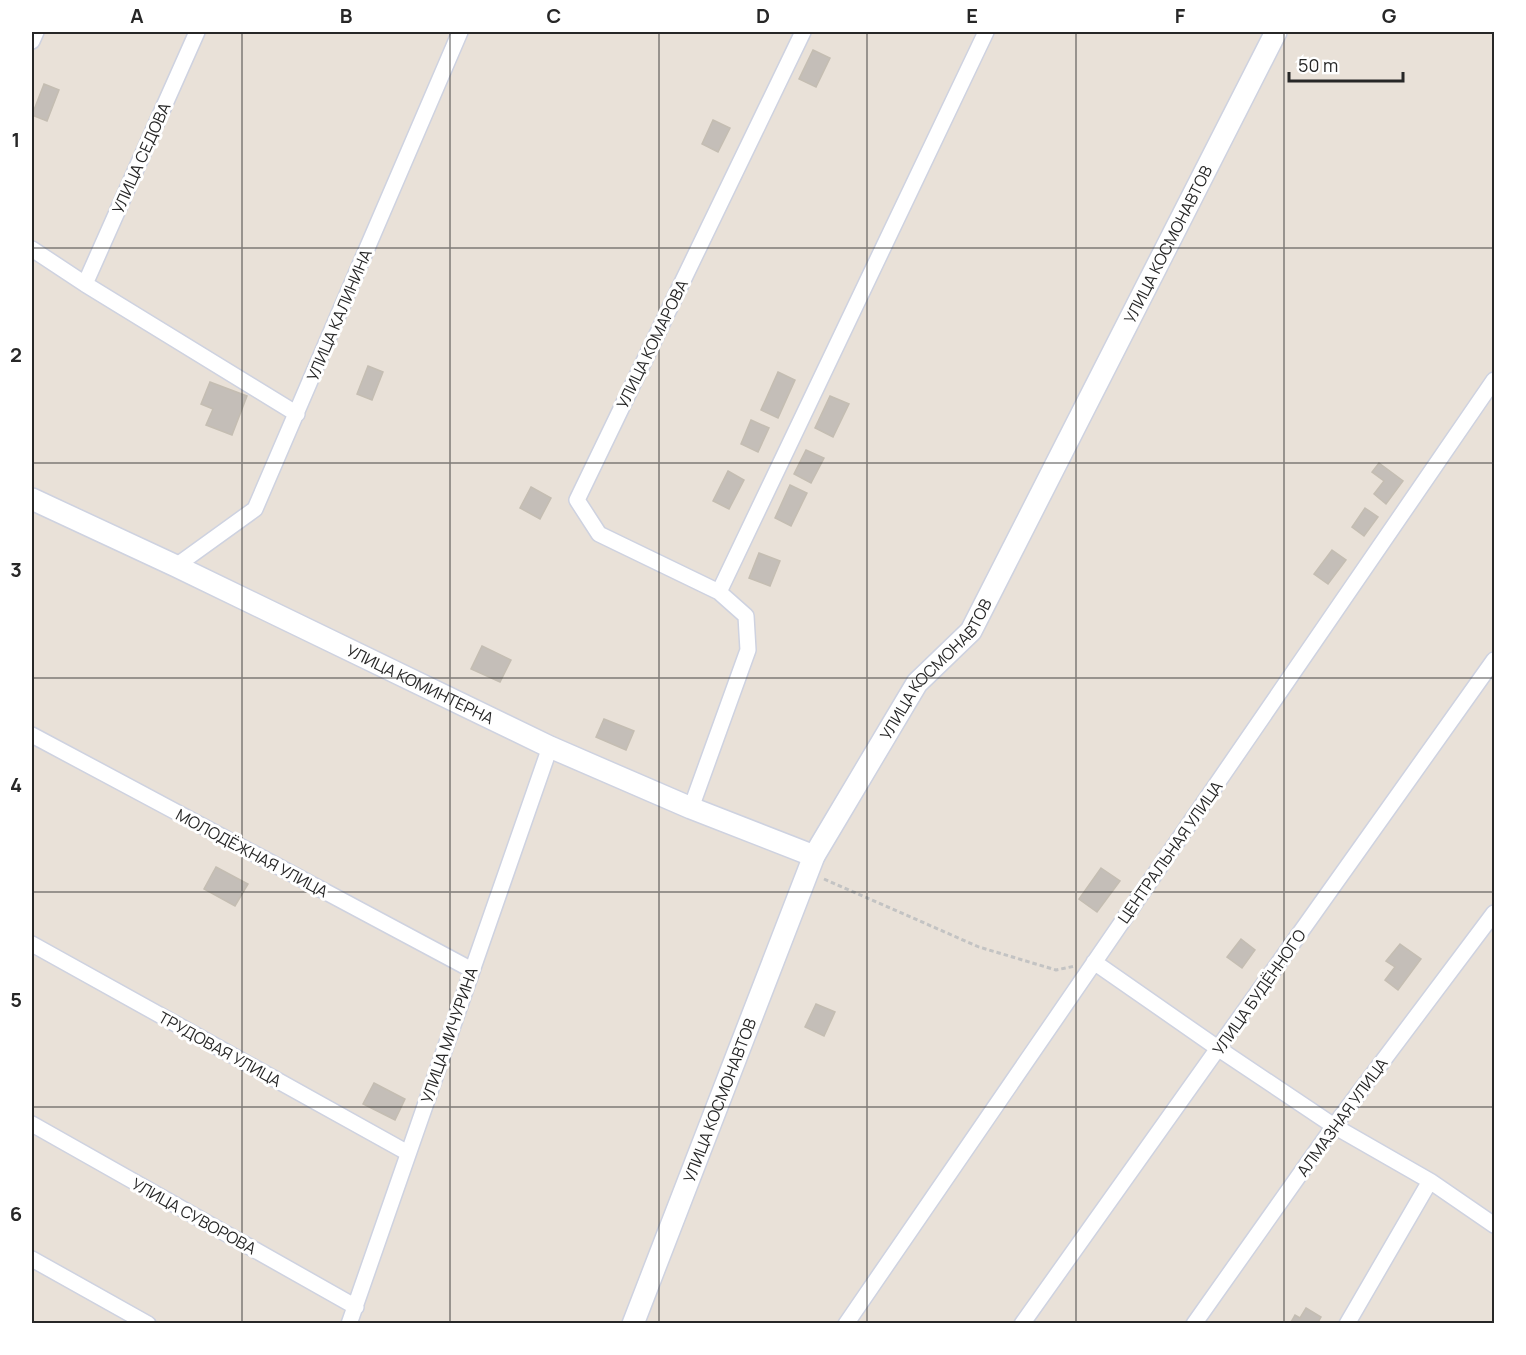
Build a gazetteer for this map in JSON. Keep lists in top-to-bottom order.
{
  "streets": {
    "street": [
      "УЛИЦА СЕДОВА",
      "УЛИЦА КОСМОНАВТОВ",
      "УЛИЦА КАЛИНИНА",
      "УЛИЦА КОМАРОВА",
      "УЛИЦА КОМИНТЕРНА",
      "ЦЕНТРАЛЬНАЯ УЛИЦА",
      "МОЛОДЁЖНАЯ УЛИЦА",
      "УЛИЦА БУДЁННОГО",
      "УЛИЦА МИЧУРИНА",
      "ТРУДОВАЯ УЛИЦА",
      "АЛМАЗНАЯ УЛИЦА",
      "УЛИЦА СУВОРОВА"
    ]
  },
  "crossings": [
    ["УЛИЦА КОСМОНАВТОВ", "УЛИЦА КОМИНТЕРНА"],
    ["УЛИЦА КАЛИНИНА", "УЛИЦА КОМИНТЕРНА"],
    ["УЛИЦА КОМАРОВА", "УЛИЦА КОМИНТЕРНА"],
    ["УЛИЦА КОМИНТЕРНА", "УЛИЦА МИЧУРИНА"],
    ["МОЛОДЁЖНАЯ УЛИЦА", "УЛИЦА МИЧУРИНА"],
    ["УЛИЦА МИЧУРИНА", "ТРУДОВАЯ УЛИЦА"],
    ["УЛИЦА МИЧУРИНА", "УЛИЦА СУВОРОВА"]
  ],
  "scale_bar": "50 m",
  "grid": {
    "columns": [
      "A",
      "B",
      "C",
      "D",
      "E",
      "F",
      "G"
    ],
    "rows": [
      "1",
      "2",
      "3",
      "4",
      "5",
      "6"
    ]
  }
}
